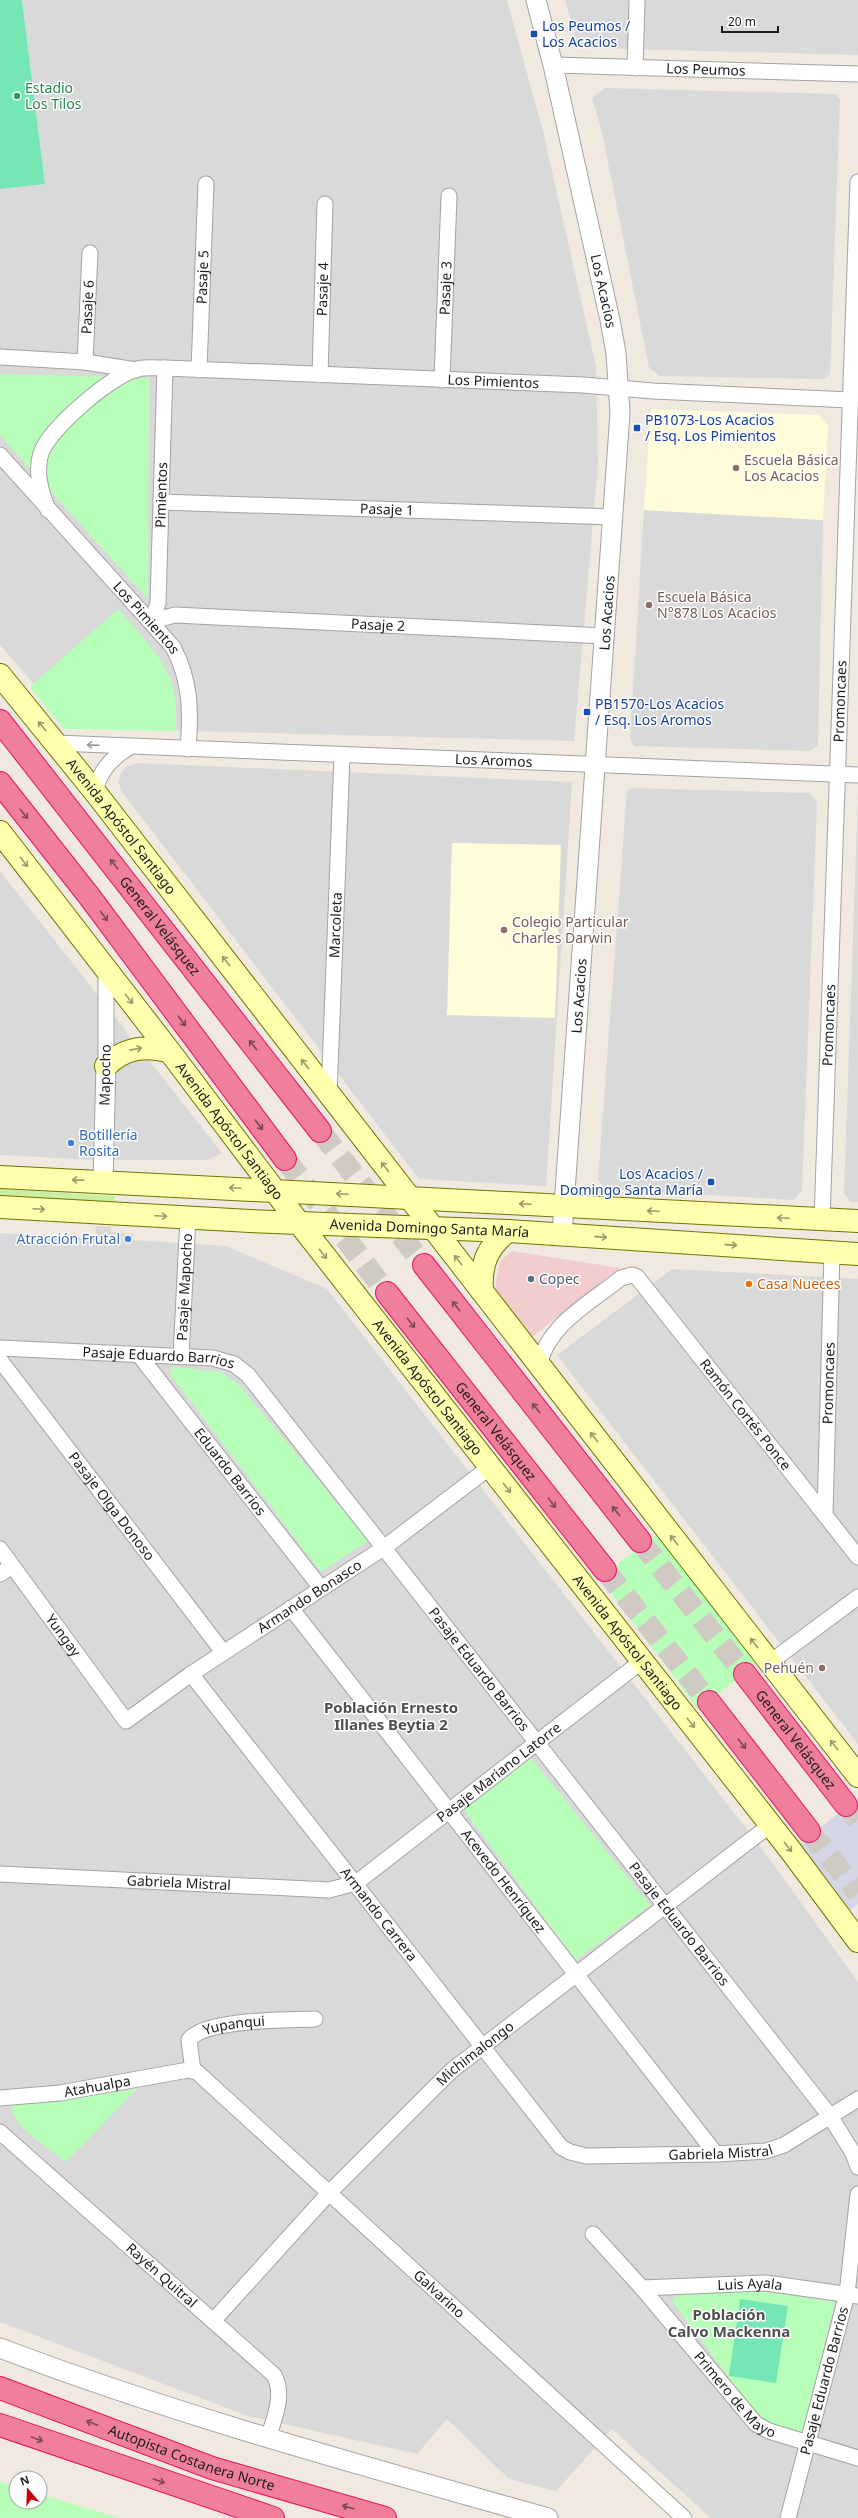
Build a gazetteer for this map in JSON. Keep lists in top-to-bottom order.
{
  "streets": {
    "highway": ["General Velásquez", "Autopista Costanera Norte"],
    "main road": ["Avenida Apóstol Santiago", "Avenida Domingo Santa María"],
    "street": [
      "Los Peumos",
      "Pasaje 5",
      "Pasaje 3",
      "Pasaje 4",
      "Los Acacios",
      "Pasaje 6",
      "Los Pimientos",
      "Pimientos",
      "Pasaje 1",
      "Pasaje 2",
      "Promoncaes",
      "Los Aromos",
      "Marcoleta",
      "Mapocho",
      "Pasaje Mapocho",
      "Pasaje Eduardo Barrios",
      "Ramón Cortés Ponce",
      "Eduardo Barrios",
      "Pasaje Olga Donoso",
      "Armando Bonasco",
      "Yungay",
      "Pasaje Mariano Latorre",
      "Acevedo Henríquez",
      "Gabriela Mistral",
      "Armando Carrera",
      "Yupanqui",
      "Michimalongo",
      "Atahualpa",
      "Rayén Quitral",
      "Luis Ayala",
      "Galvarino",
      "Primero de Mayo"
    ]
  },
  "crossings": [
    ["Los Peumos", "Los Acacios"],
    ["Pasaje 5", "Los Pimientos"],
    ["Pasaje 3", "Los Pimientos"],
    ["Pasaje 4", "Los Pimientos"],
    ["Los Acacios", "Los Pimientos"],
    ["Los Acacios", "Pasaje 1"],
    ["Los Acacios", "Pasaje 2"],
    ["Los Acacios", "Los Aromos"],
    ["Los Acacios", "Avenida Domingo Santa María"],
    ["Pasaje 6", "Los Pimientos"],
    ["Los Pimientos", "Pimientos"],
    ["Los Pimientos", "Pasaje 2"],
    ["Los Pimientos", "Promoncaes"],
    ["Los Pimientos", "Los Aromos"],
    ["Pimientos", "Pasaje 1"],
    ["Pimientos", "Pasaje 2"],
    ["Promoncaes", "Los Aromos"],
    ["Promoncaes", "Avenida Domingo Santa María"],
    ["Promoncaes", "Ramón Cortés Ponce"],
    ["Los Aromos", "Avenida Apóstol Santiago"],
    ["Los Aromos", "Marcoleta"],
    ["Avenida Apóstol Santiago", "Marcoleta"],
    ["Avenida Apóstol Santiago", "Mapocho"],
    ["Avenida Apóstol Santiago", "Avenida Domingo Santa María"],
    ["Avenida Apóstol Santiago", "Ramón Cortés Ponce"],
    ["Avenida Apóstol Santiago", "Armando Bonasco"],
    ["Avenida Apóstol Santiago", "Pasaje Mariano Latorre"],
    ["Avenida Apóstol Santiago", "Michimalongo"],
    ["Mapocho", "Avenida Domingo Santa María"],
    ["Avenida Domingo Santa María", "Pasaje Mapocho"],
    ["Pasaje Mapocho", "Pasaje Eduardo Barrios"],
    ["Pasaje Eduardo Barrios", "Eduardo Barrios"],
    ["Pasaje Eduardo Barrios", "Armando Bonasco"],
    ["Pasaje Eduardo Barrios", "Pasaje Mariano Latorre"],
    ["Pasaje Eduardo Barrios", "Gabriela Mistral"],
    ["Pasaje Eduardo Barrios", "Michimalongo"],
    ["Pasaje Eduardo Barrios", "Luis Ayala"],
    ["Pasaje Eduardo Barrios", "Primero de Mayo"],
    ["Eduardo Barrios", "Armando Bonasco"],
    ["Pasaje Olga Donoso", "Armando Bonasco"],
    ["Armando Bonasco", "Yungay"],
    ["Armando Bonasco", "Acevedo Henríquez"],
    ["Armando Bonasco", "Armando Carrera"],
    ["Pasaje Mariano Latorre", "Acevedo Henríquez"],
    ["Pasaje Mariano Latorre", "Gabriela Mistral"],
    ["Pasaje Mariano Latorre", "Armando Carrera"],
    ["Acevedo Henríquez", "Gabriela Mistral"],
    ["Acevedo Henríquez", "Michimalongo"],
    ["Gabriela Mistral", "Armando Carrera"],
    ["Armando Carrera", "Michimalongo"],
    ["Yupanqui", "Atahualpa"],
    ["Yupanqui", "Galvarino"],
    ["Michimalongo", "Rayén Quitral"],
    ["Michimalongo", "Galvarino"],
    ["Atahualpa", "Galvarino"],
    ["Luis Ayala", "Primero de Mayo"]
  ],
  "districts": ["Población Ernesto Illanes Beytia 2", "Población Calvo Mackenna"],
  "places": {
    "transit": [
      "Los Peumos / Los Acacios",
      "PB1073-Los Acacios / Esq. Los Pimientos",
      "PB1570-Los Acacios / Esq. Los Aromos",
      "Los Acacios / Domingo Santa María"
    ],
    "other": [
      "Estadio Los Tilos",
      "Escuela Básica Los Acacios",
      "Escuela Básica N°878 Los Acacios",
      "Colegio Particular Charles Darwin",
      "Botillería Rosita",
      "Atracción Frutal",
      "Copec",
      "Casa Nueces",
      "Pehuén"
    ]
  },
  "scale_bar": "20 m",
  "north": "top"
}
